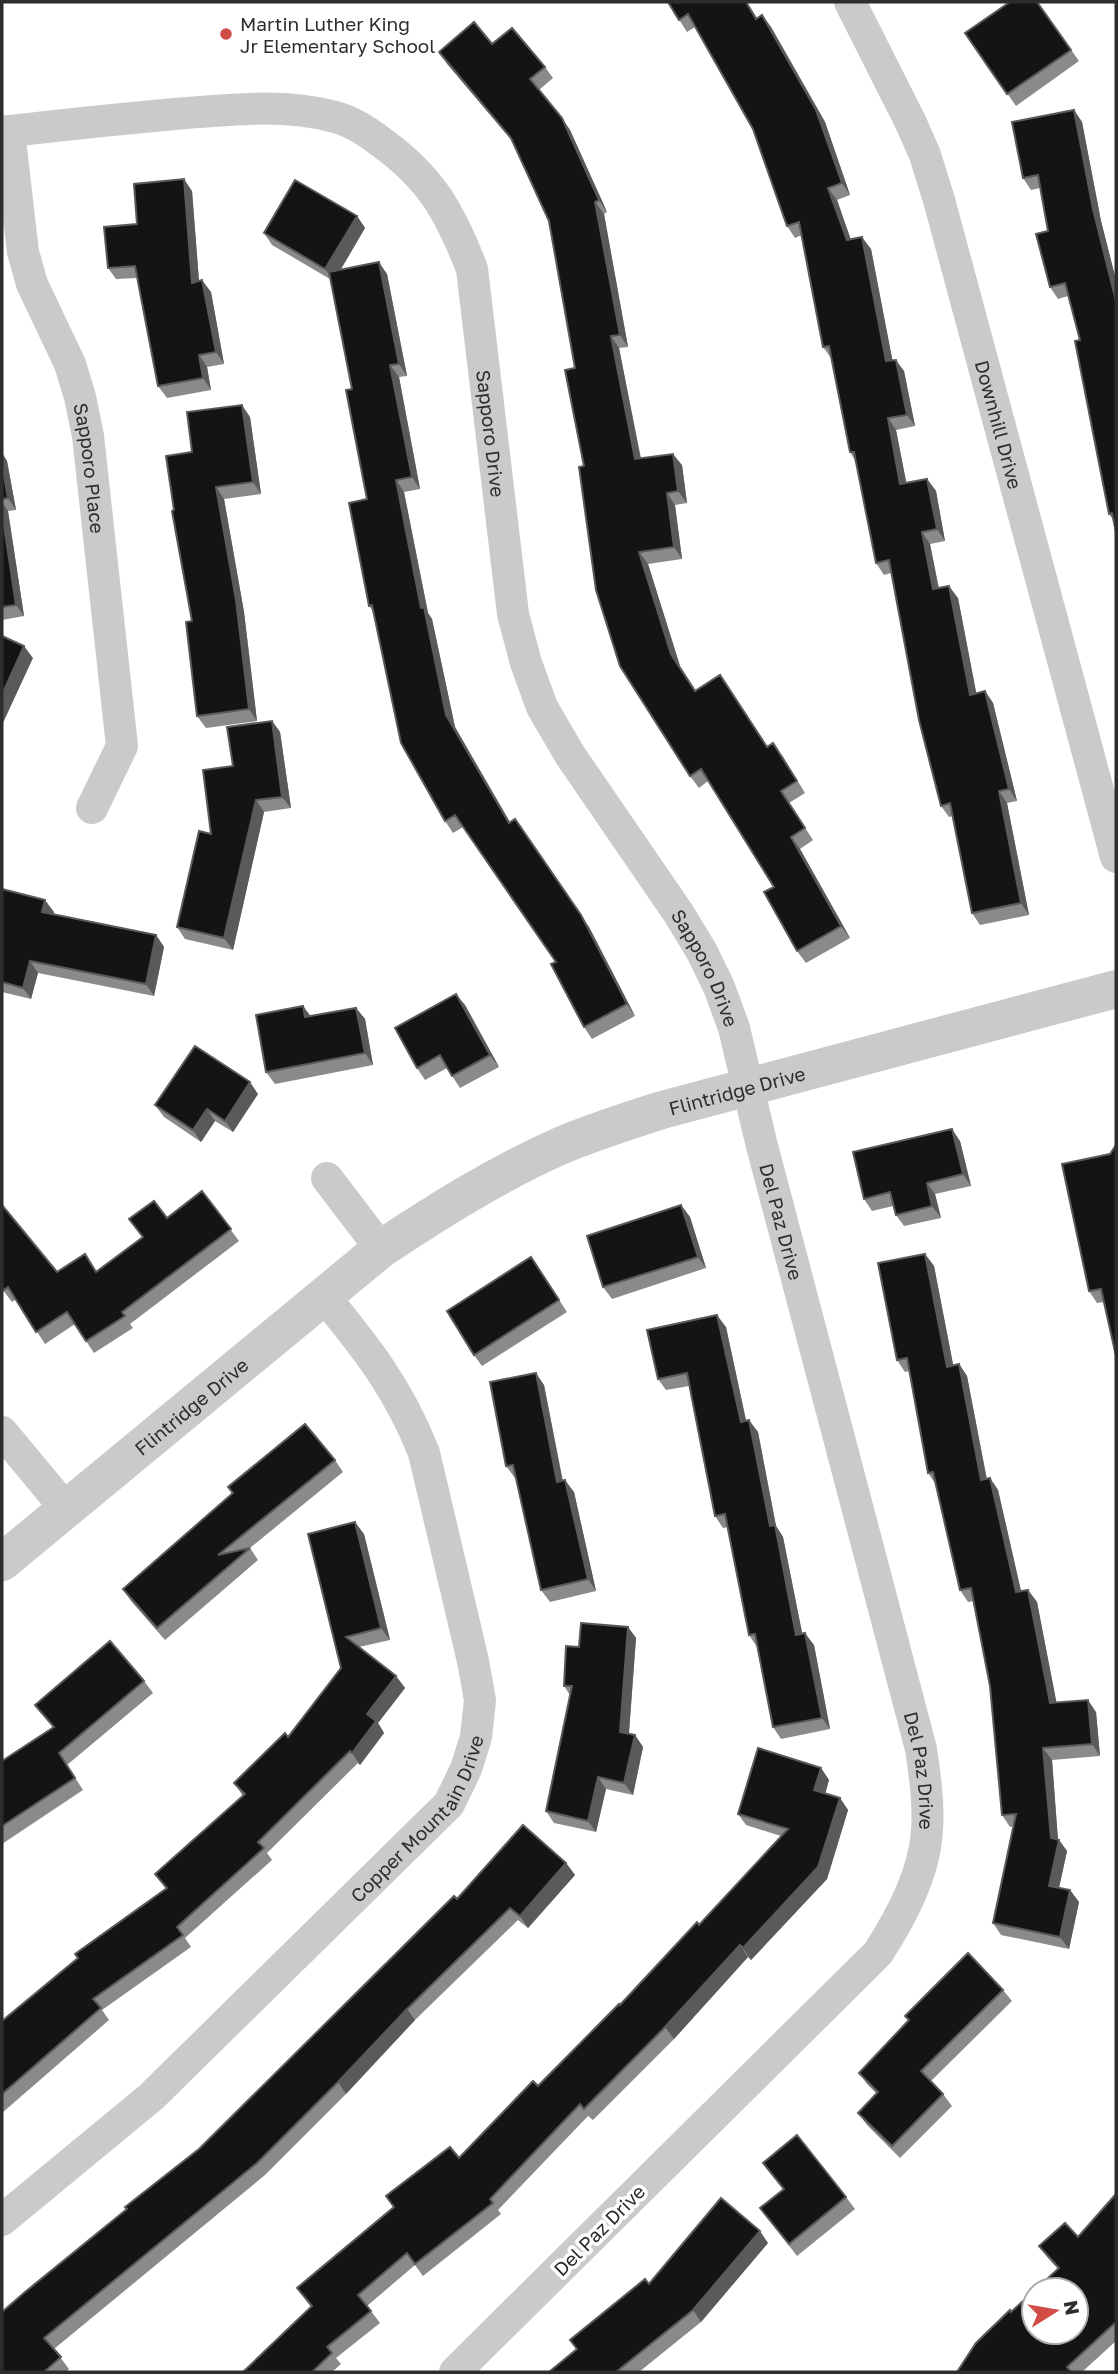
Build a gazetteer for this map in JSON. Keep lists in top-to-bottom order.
{
  "streets": {
    "street": [
      "Downhill Drive",
      "Sapporo Drive",
      "Sapporo Place",
      "Flintridge Drive",
      "Del Paz Drive",
      "Copper Mountain Drive"
    ]
  },
  "crossings": [
    ["Sapporo Drive", "Sapporo Place"],
    ["Sapporo Drive", "Flintridge Drive"],
    ["Sapporo Drive", "Del Paz Drive"],
    ["Flintridge Drive", "Del Paz Drive"],
    ["Flintridge Drive", "Copper Mountain Drive"]
  ],
  "places": ["Martin Luther King Jr Elementary School"],
  "north": "right"
}
